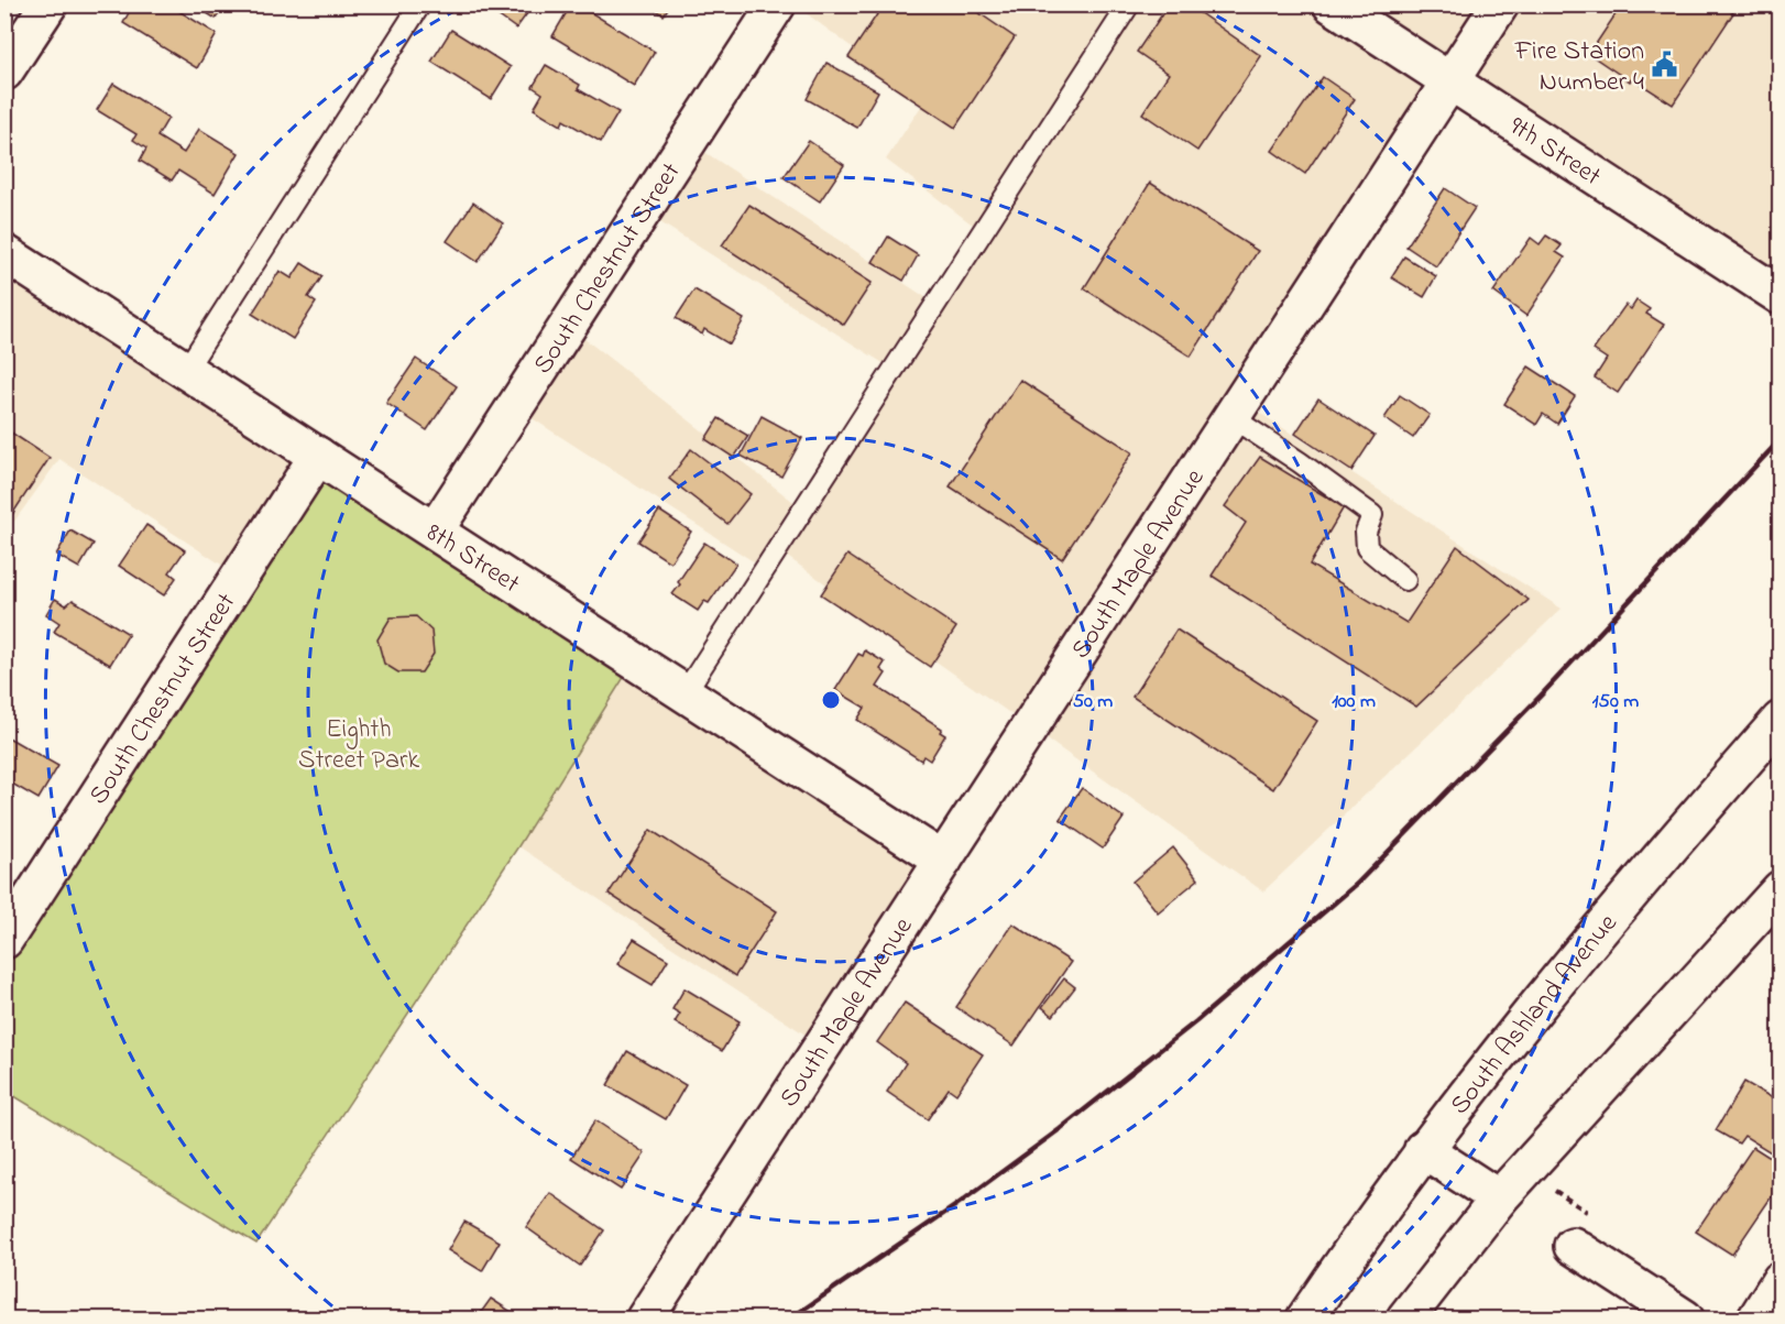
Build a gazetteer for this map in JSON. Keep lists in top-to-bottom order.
{
  "streets": {
    "street": [
      "9th Street",
      "South Chestnut Street",
      "8th Street",
      "South Maple Avenue",
      "South Ashland Avenue"
    ]
  },
  "crossings": [
    ["9th Street", "South Maple Avenue"],
    ["South Chestnut Street", "8th Street"],
    ["8th Street", "South Maple Avenue"]
  ],
  "parks": ["Eighth Street Park"],
  "places": {
    "public building": ["Fire Station Number 4"]
  },
  "rings": ["50 m", "100 m", "150 m"]
}
